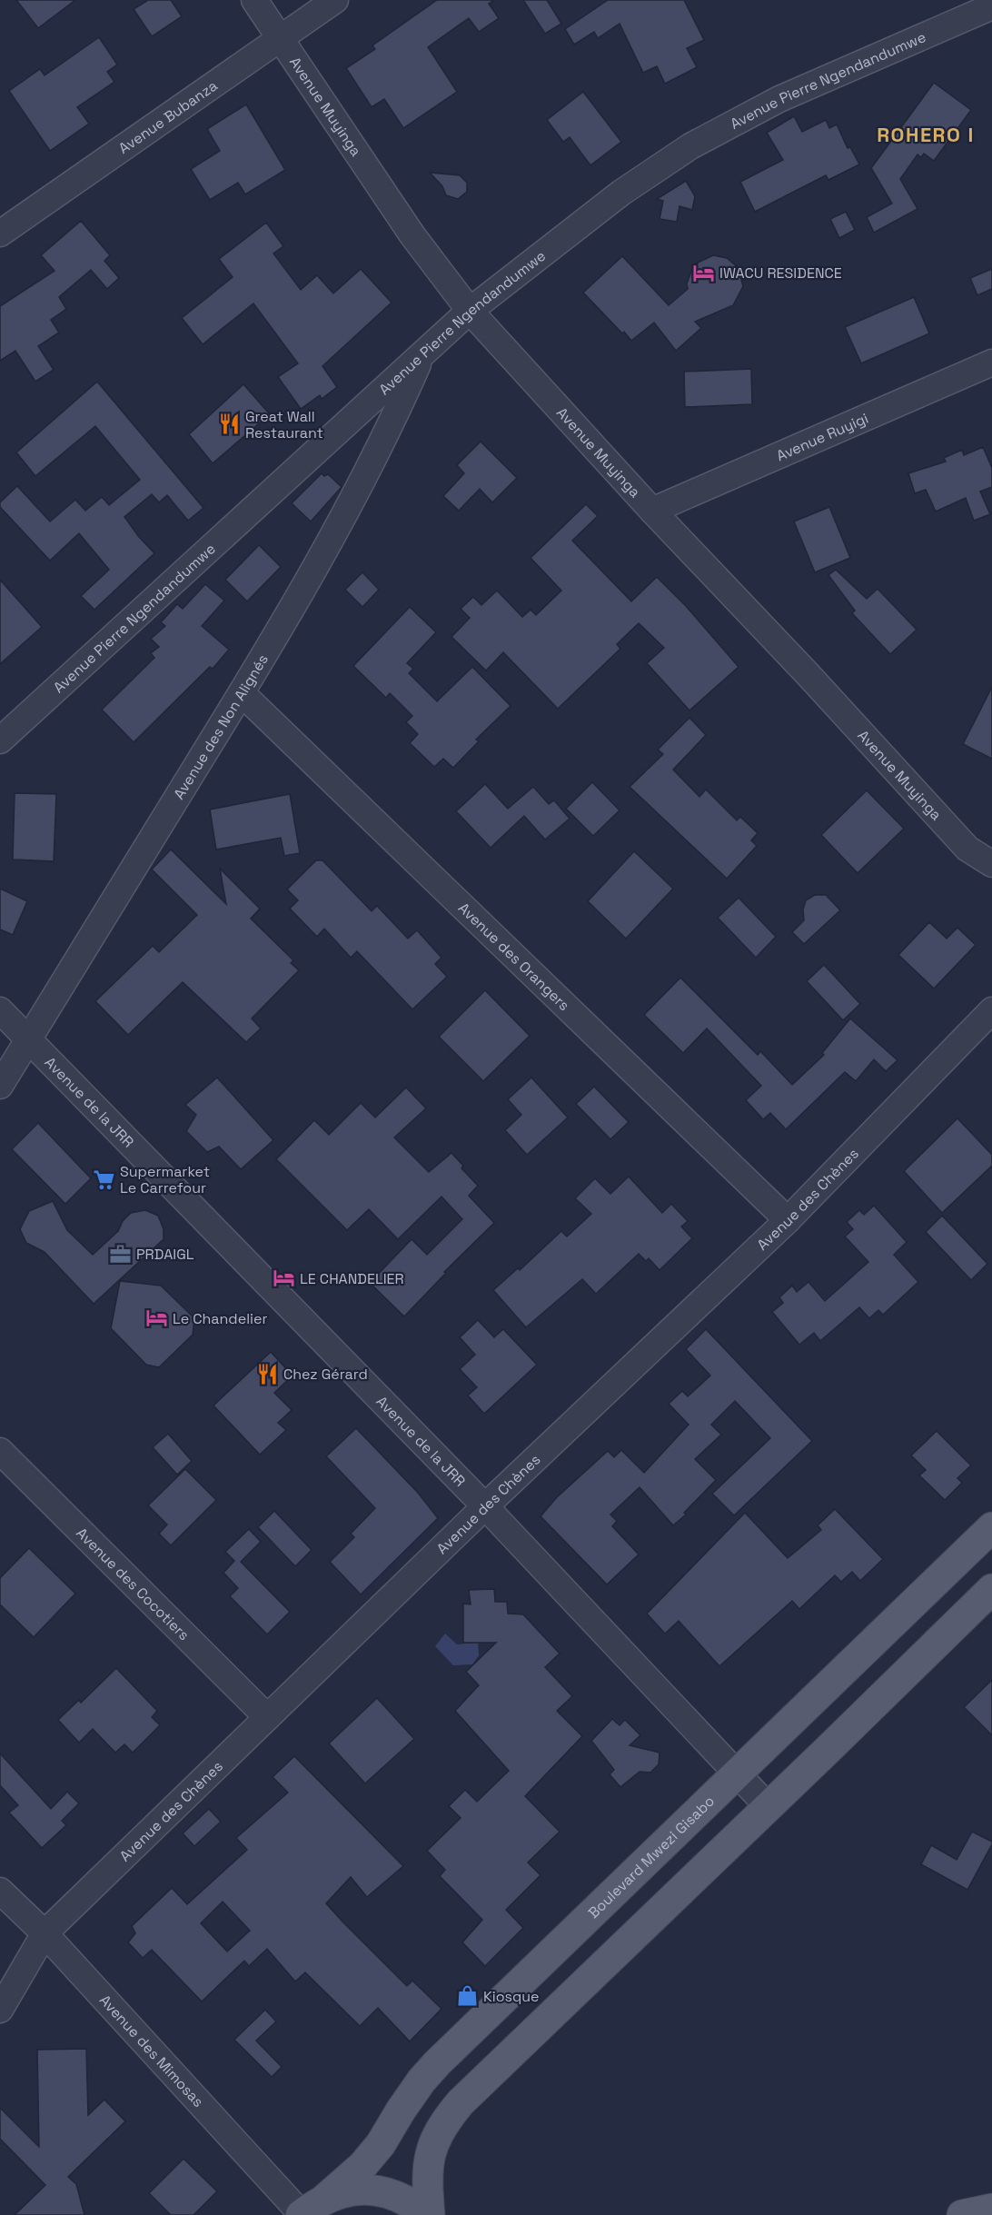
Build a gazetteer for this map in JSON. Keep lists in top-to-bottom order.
{
  "streets": {
    "main road": ["Boulevard Mwezi Gisabo"],
    "street": [
      "Avenue Pierre Ngendandumwe",
      "Avenue Muyinga",
      "Avenue Bubanza",
      "Avenue Ruyigi",
      "Avenue des Non Alignés",
      "Avenue des Orangers",
      "Avenue de la JRR",
      "Avenue des Chènes",
      "Avenue des Cocotiers",
      "Avenue des Mimosas"
    ]
  },
  "crossings": [
    ["Avenue Pierre Ngendandumwe", "Avenue Muyinga"],
    ["Avenue Pierre Ngendandumwe", "Avenue des Non Alignés"],
    ["Avenue Muyinga", "Avenue Bubanza"],
    ["Avenue Muyinga", "Avenue Ruyigi"],
    ["Avenue des Non Alignés", "Avenue des Orangers"],
    ["Avenue des Non Alignés", "Avenue de la JRR"],
    ["Avenue des Orangers", "Avenue des Chènes"],
    ["Avenue de la JRR", "Avenue des Chènes"],
    ["Avenue de la JRR", "Boulevard Mwezi Gisabo"],
    ["Avenue des Chènes", "Avenue des Cocotiers"],
    ["Avenue des Chènes", "Avenue des Mimosas"],
    ["Boulevard Mwezi Gisabo", "Avenue des Mimosas"]
  ],
  "districts": ["ROHERO I"],
  "places": {
    "hotel": ["IWACU RESIDENCE", "LE CHANDELIER", "Le Chandelier"],
    "restaurant": ["Great Wall Restaurant", "Chez Gérard"],
    "supermarket": ["Supermarket Le Carrefour"],
    "office": ["PRDAIGL"],
    "shop": ["Kiosque"]
  }
}
